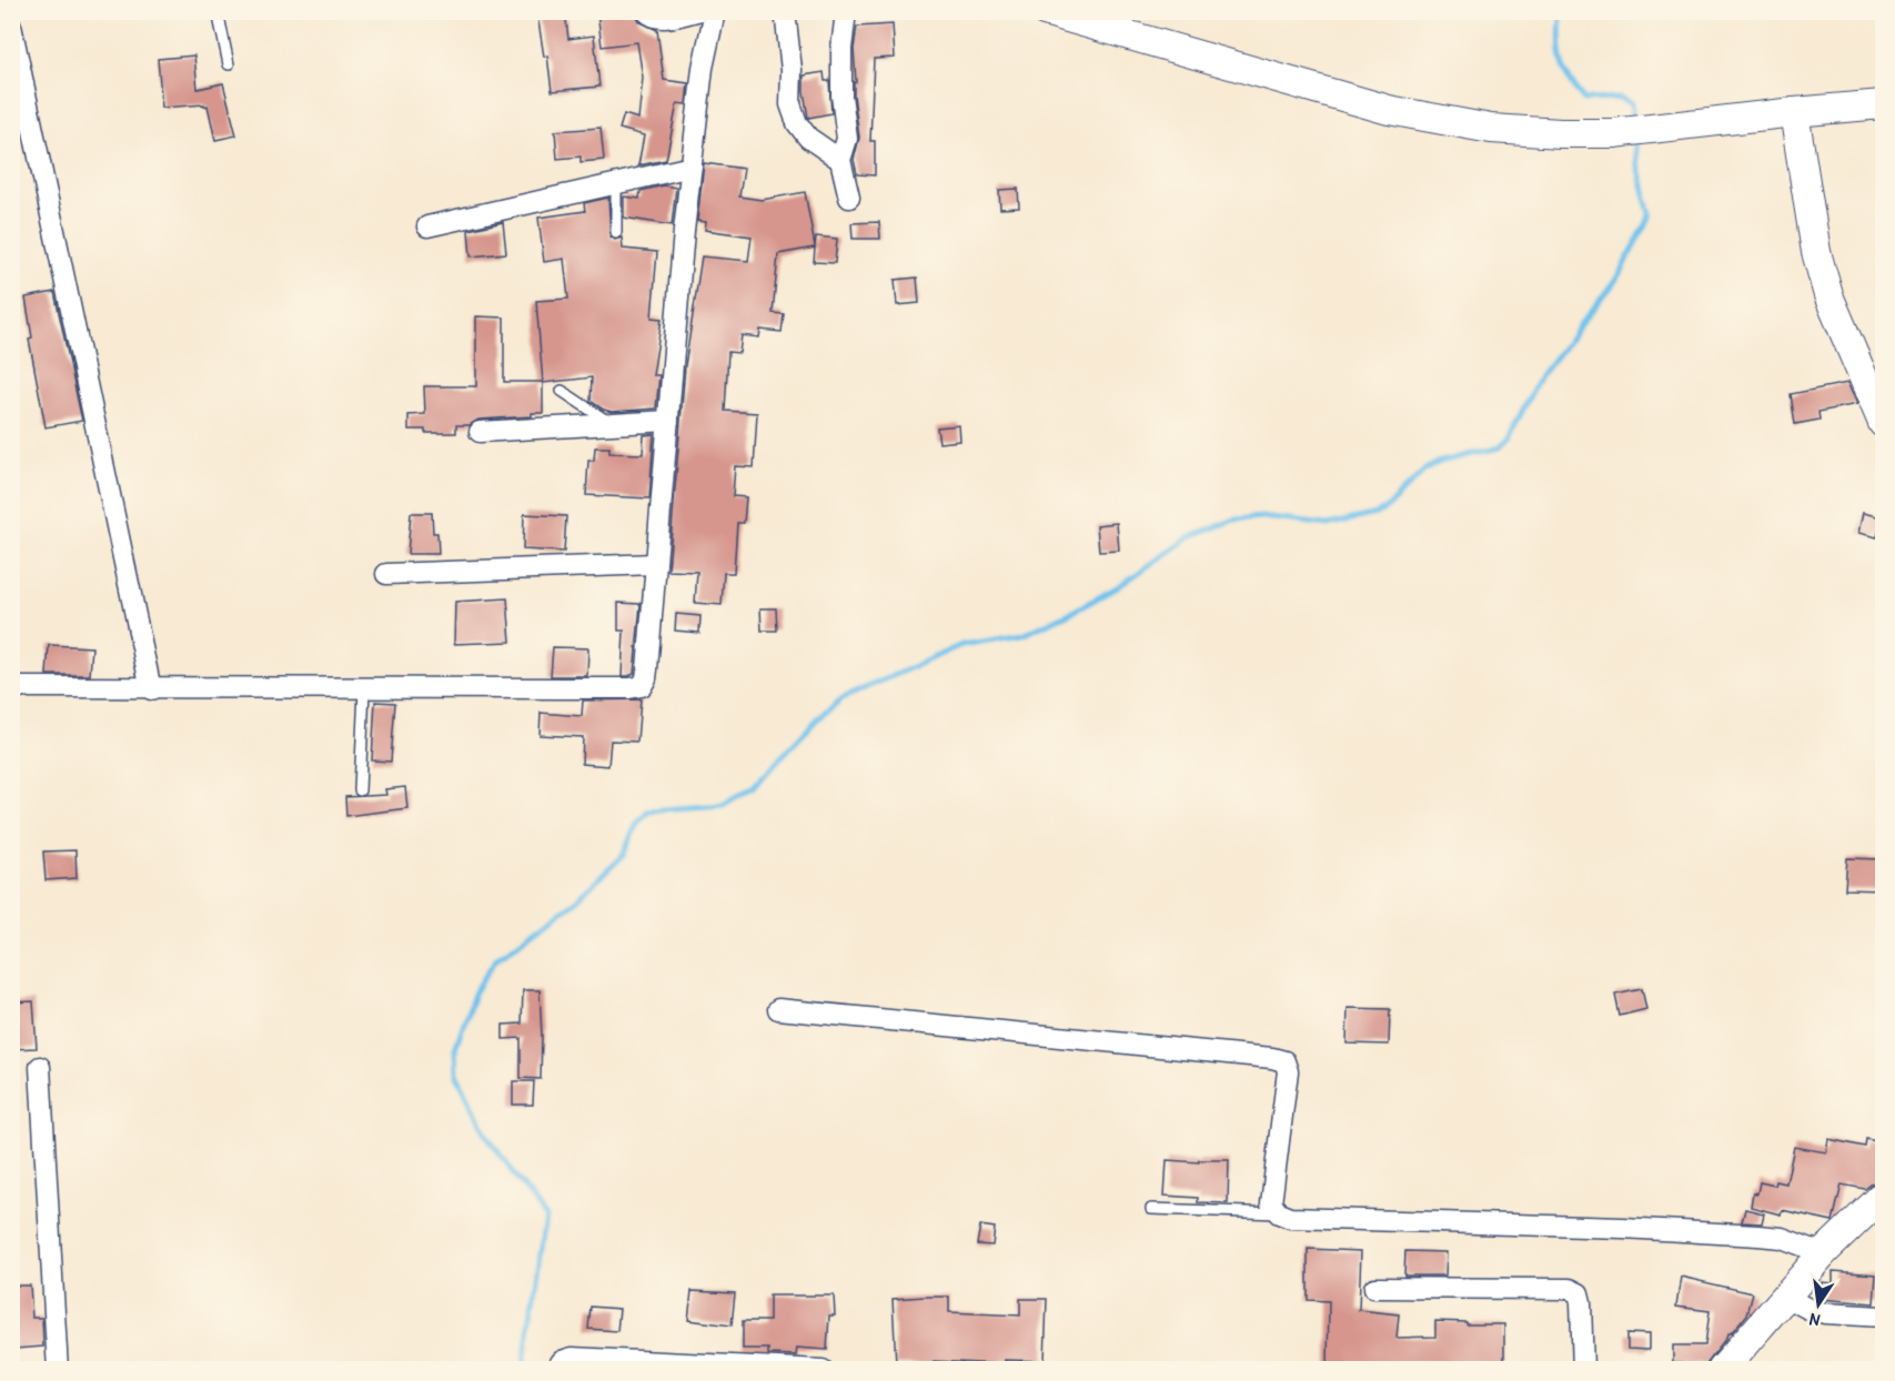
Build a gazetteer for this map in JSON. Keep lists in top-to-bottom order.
{
  "north": "bottom"
}
